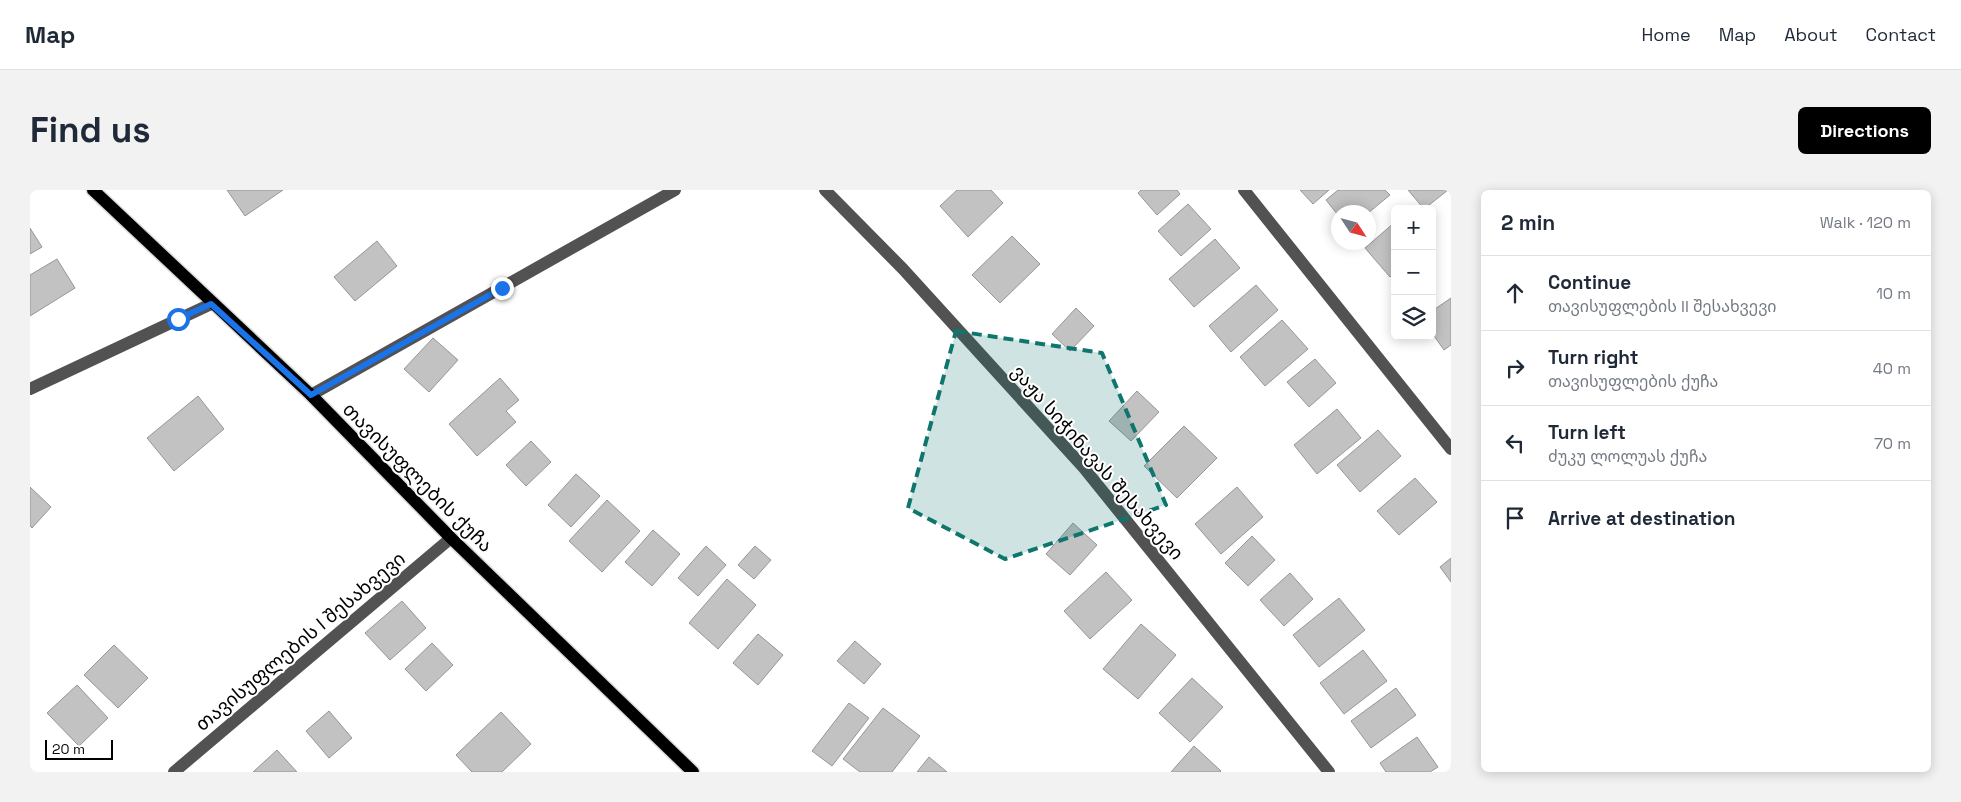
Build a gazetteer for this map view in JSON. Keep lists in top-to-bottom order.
{
  "streets": {
    "main road": ["თავისუფლების ქუჩა"],
    "street": ["ვაჟა სიჭინავას შესახვევი", "თავისუფლების I შესახვევი"]
  },
  "crossings": [
    ["თავისუფლების ქუჩა", "თავისუფლების I შესახვევი"]
  ],
  "scale_bar": "20 m",
  "north": "bottom right",
  "page": {
    "header": "Map",
    "nav": [
      "Home",
      "Map",
      "About",
      "Contact"
    ],
    "buttons": "Directions",
    "title": "Find us",
    "heading": ["2 min", "Walk · 120 m"],
    "map_buttons": ["+", "−"],
    "list": [
      ["Continue", "თავისუფლების II შესახვევი", "10 m"],
      ["Turn right", "თავისუფლების ქუჩა", "40 m"],
      ["Turn left", "ძუკუ ლოლუას ქუჩა", "70 m"],
      "Arrive at destination"
    ],
    "scale": "20 m"
  }
}
